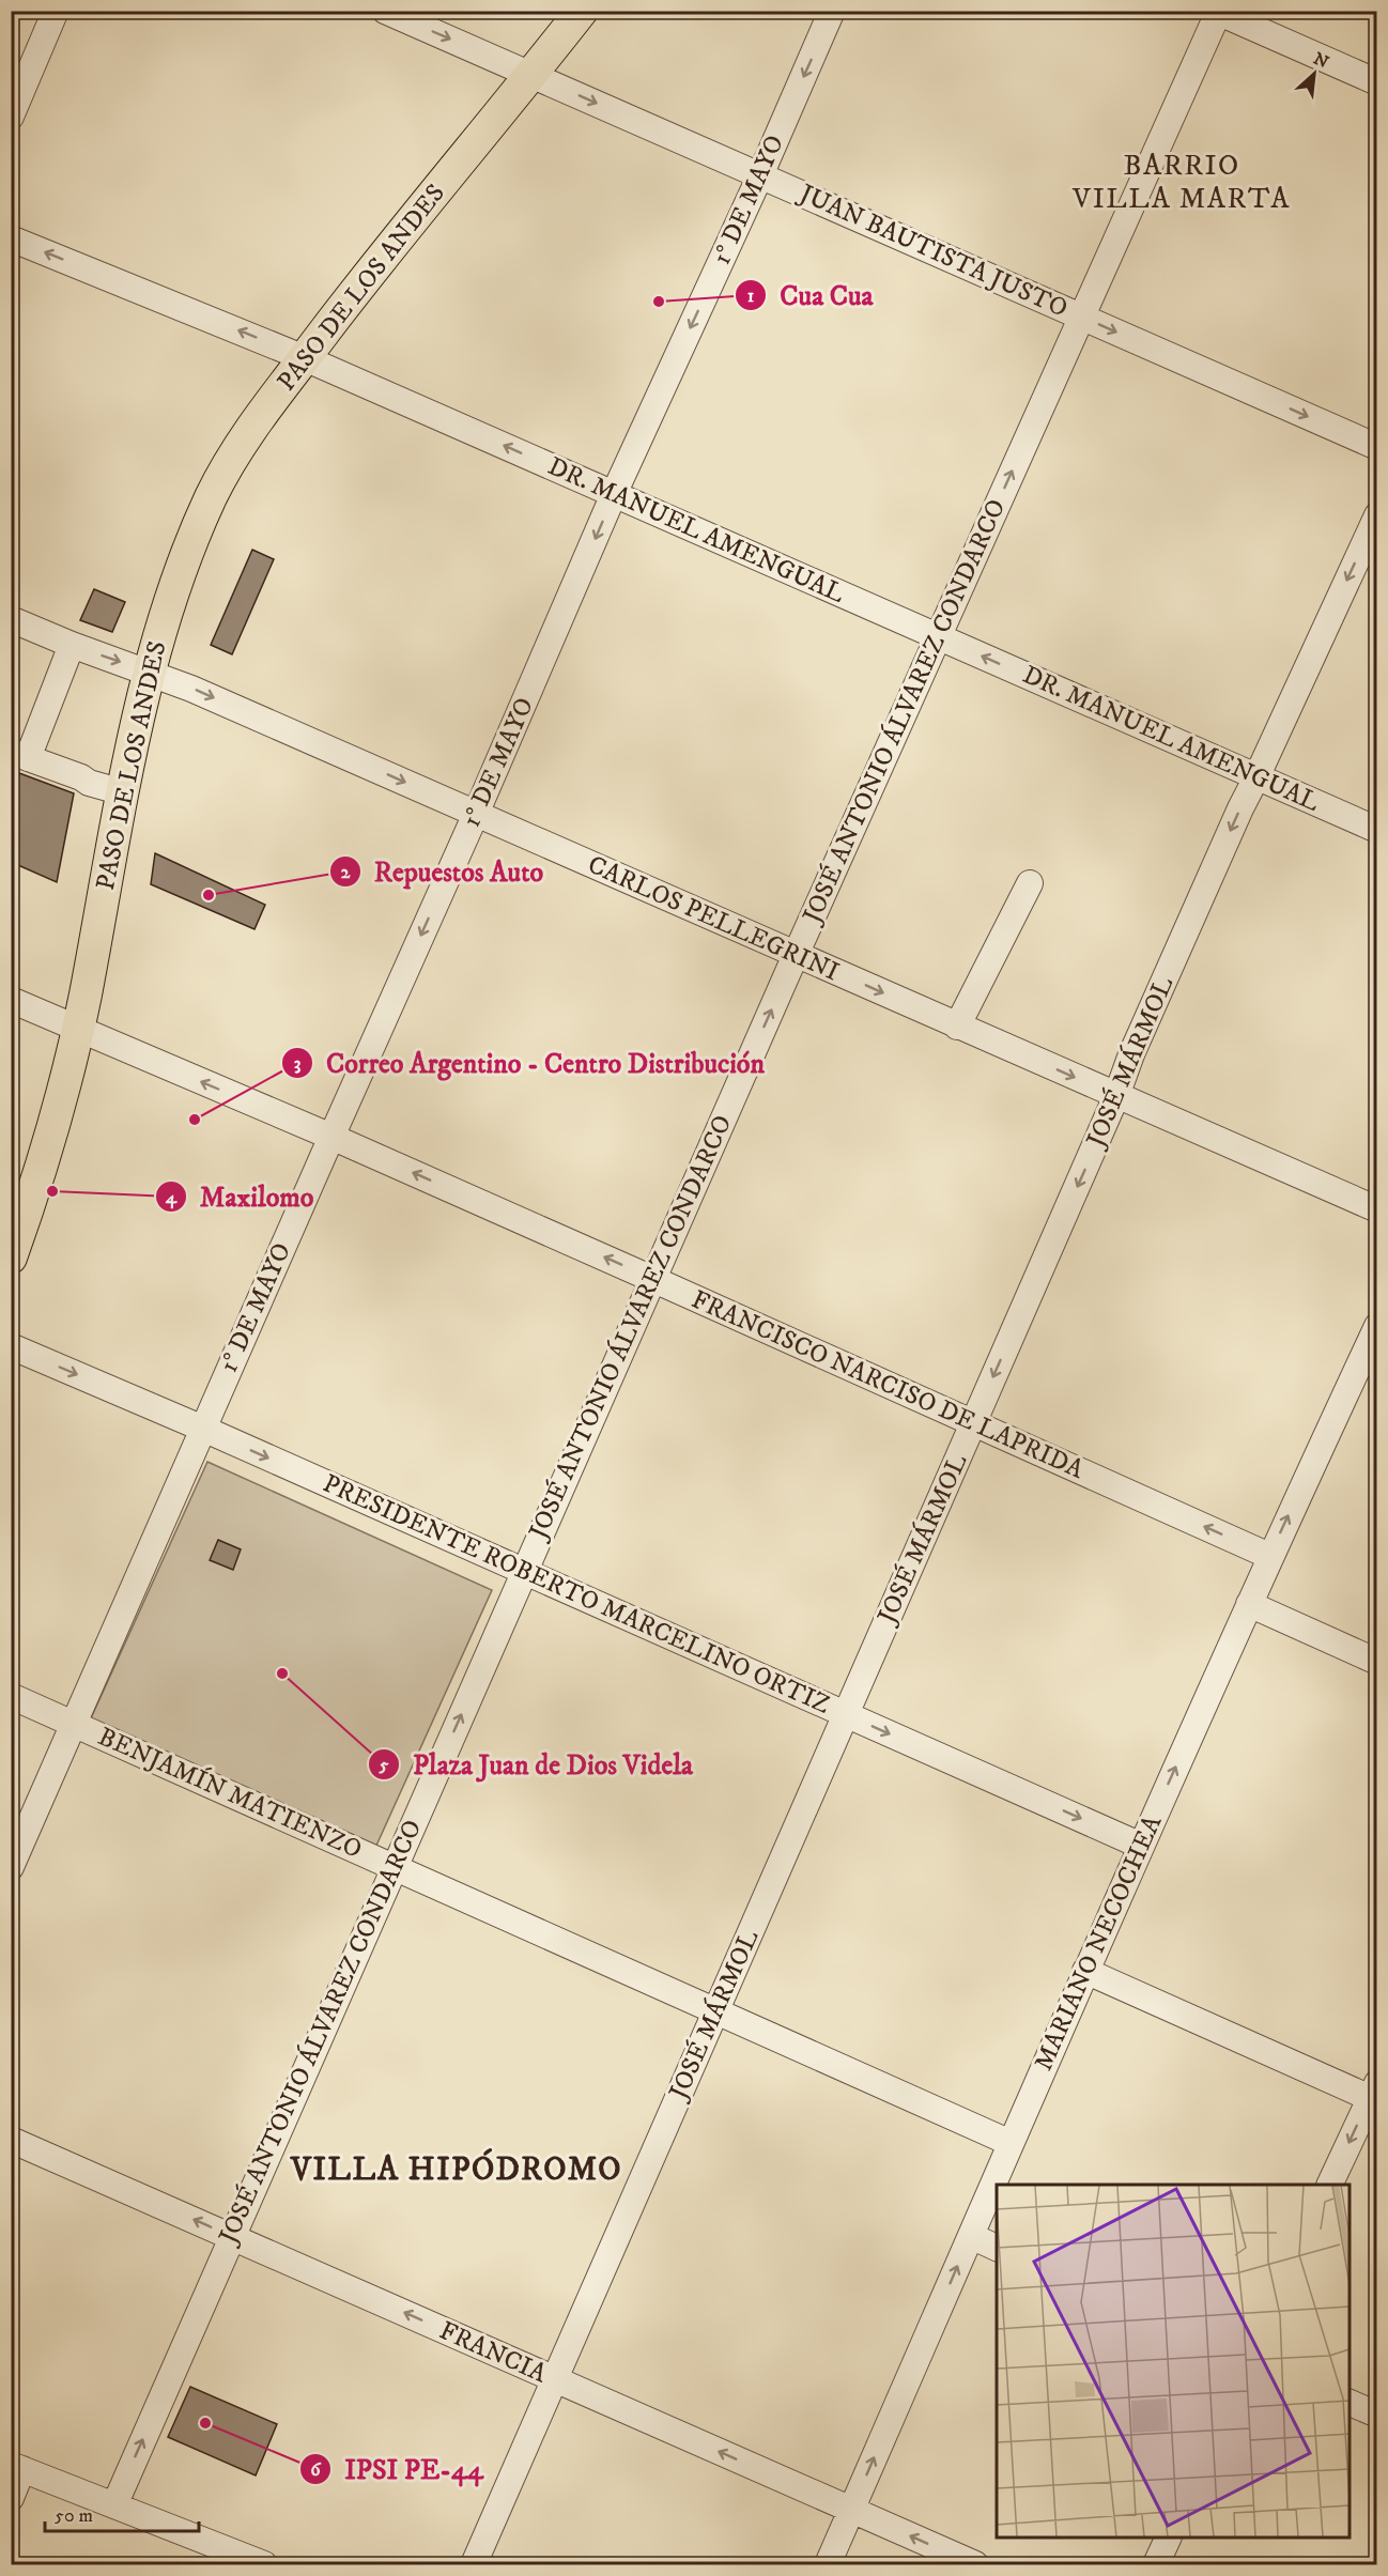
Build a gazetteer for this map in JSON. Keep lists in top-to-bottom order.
{
  "streets": {
    "main road": ["PASO DE LOS ANDES"],
    "street": [
      "1° DE MAYO",
      "JUAN BAUTISTA JUSTO",
      "DR. MANUEL AMENGUAL",
      "JOSÉ ANTONIO ÁLVAREZ CONDARCO",
      "CARLOS PELLEGRINI",
      "JOSÉ MÁRMOL",
      "FRANCISCO NARCISO DE LAPRIDA",
      "PRESIDENTE ROBERTO MARCELINO ORTIZ",
      "BENJAMÍN MATIENZO",
      "MARIANO NECOCHEA",
      "FRANCIA"
    ]
  },
  "crossings": [
    ["1° DE MAYO", "JUAN BAUTISTA JUSTO"],
    ["1° DE MAYO", "DR. MANUEL AMENGUAL"],
    ["1° DE MAYO", "CARLOS PELLEGRINI"],
    ["1° DE MAYO", "FRANCISCO NARCISO DE LAPRIDA"],
    ["1° DE MAYO", "PRESIDENTE ROBERTO MARCELINO ORTIZ"],
    ["1° DE MAYO", "BENJAMÍN MATIENZO"],
    ["JUAN BAUTISTA JUSTO", "PASO DE LOS ANDES"],
    ["JUAN BAUTISTA JUSTO", "JOSÉ ANTONIO ÁLVAREZ CONDARCO"],
    ["PASO DE LOS ANDES", "DR. MANUEL AMENGUAL"],
    ["PASO DE LOS ANDES", "CARLOS PELLEGRINI"],
    ["PASO DE LOS ANDES", "FRANCISCO NARCISO DE LAPRIDA"],
    ["DR. MANUEL AMENGUAL", "JOSÉ ANTONIO ÁLVAREZ CONDARCO"],
    ["DR. MANUEL AMENGUAL", "JOSÉ MÁRMOL"],
    ["JOSÉ ANTONIO ÁLVAREZ CONDARCO", "CARLOS PELLEGRINI"],
    ["JOSÉ ANTONIO ÁLVAREZ CONDARCO", "FRANCISCO NARCISO DE LAPRIDA"],
    ["JOSÉ ANTONIO ÁLVAREZ CONDARCO", "PRESIDENTE ROBERTO MARCELINO ORTIZ"],
    ["JOSÉ ANTONIO ÁLVAREZ CONDARCO", "BENJAMÍN MATIENZO"],
    ["JOSÉ ANTONIO ÁLVAREZ CONDARCO", "FRANCIA"],
    ["CARLOS PELLEGRINI", "JOSÉ MÁRMOL"],
    ["JOSÉ MÁRMOL", "FRANCISCO NARCISO DE LAPRIDA"],
    ["JOSÉ MÁRMOL", "PRESIDENTE ROBERTO MARCELINO ORTIZ"],
    ["JOSÉ MÁRMOL", "BENJAMÍN MATIENZO"],
    ["JOSÉ MÁRMOL", "FRANCIA"],
    ["FRANCISCO NARCISO DE LAPRIDA", "MARIANO NECOCHEA"],
    ["PRESIDENTE ROBERTO MARCELINO ORTIZ", "MARIANO NECOCHEA"],
    ["BENJAMÍN MATIENZO", "MARIANO NECOCHEA"],
    ["MARIANO NECOCHEA", "FRANCIA"]
  ],
  "one_way": [
    "1° DE MAYO",
    "JUAN BAUTISTA JUSTO",
    "DR. MANUEL AMENGUAL",
    "JOSÉ ANTONIO ÁLVAREZ CONDARCO",
    "CARLOS PELLEGRINI",
    "JOSÉ MÁRMOL",
    "FRANCISCO NARCISO DE LAPRIDA",
    "PRESIDENTE ROBERTO MARCELINO ORTIZ",
    "MARIANO NECOCHEA",
    "FRANCIA"
  ],
  "districts": ["BARRIO VILLA MARTA", "VILLA HIPÓDROMO"],
  "places": [
    "Cua Cua",
    "Repuestos Auto",
    "Correo Argentino - Centro Distribución",
    "Maxilomo",
    "Plaza Juan de Dios Videla",
    "IPSI PE-44"
  ],
  "scale_bar": "50 m",
  "north": "top right"
}
